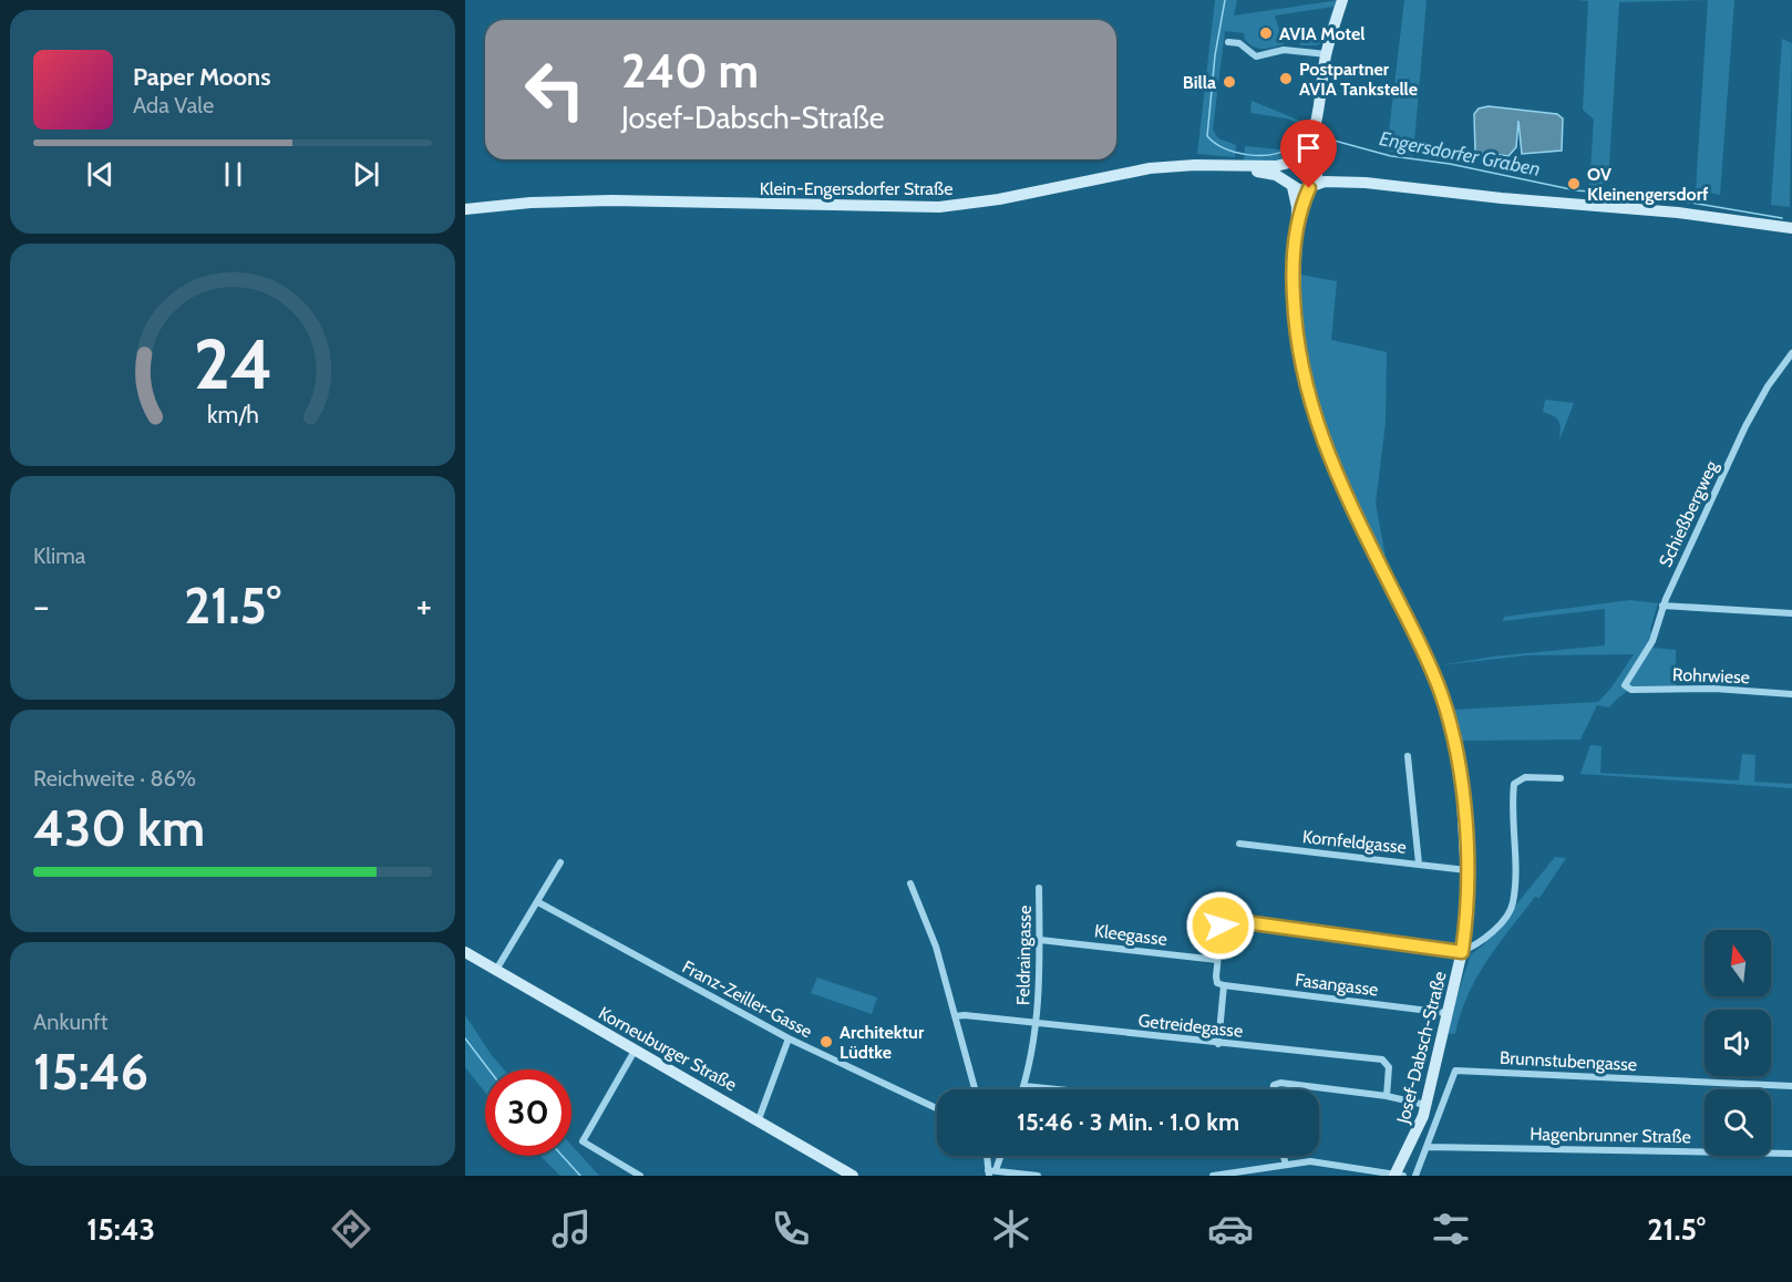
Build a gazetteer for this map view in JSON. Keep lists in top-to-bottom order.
{
  "streets": {
    "main road": ["Klein-Engersdorfer Straße", "Josef-Dabsch-Straße", "Korneuburger Straße"],
    "street": [
      "Schießbergweg",
      "Rohrwiese",
      "Kornfeldgasse",
      "Kleegasse",
      "Feldraingasse",
      "Fasangasse",
      "Franz-Zeiller-Gasse",
      "Getreidegasse",
      "Brunnstubengasse",
      "Hagenbrunner Straße"
    ]
  },
  "crossings": [
    ["Klein-Engersdorfer Straße", "Josef-Dabsch-Straße"],
    ["Schießbergweg", "Rohrwiese"],
    ["Kornfeldgasse", "Josef-Dabsch-Straße"],
    ["Kleegasse", "Feldraingasse"],
    ["Feldraingasse", "Getreidegasse"],
    ["Fasangasse", "Josef-Dabsch-Straße"],
    ["Brunnstubengasse", "Hagenbrunner Straße"]
  ],
  "water": ["Engersdorfer Graben"],
  "places": [
    "AVIA Motel",
    "Postpartner AVIA Tankstelle",
    "Billa",
    "OV Kleinengersdorf",
    "Architektur Lüdtke"
  ],
  "north": "top",
  "page": {
    "turn": ["240 m", "Josef-Dabsch-Straße"],
    "song": ["Paper Moons", "Ada Vale"],
    "tile": [
      "Klima",
      ["Reichweite · 86%", "430 km"],
      ["Ankunft", "15:46"]
    ],
    "heat": ["−", "21.5°", "+"],
    "limit": "30",
    "trip": "15:46 · 3 Min. · 1.0 km",
    "tabs": ["15:43", "21.5°"],
    "gauge": ["24", "km/h"]
  }
}
